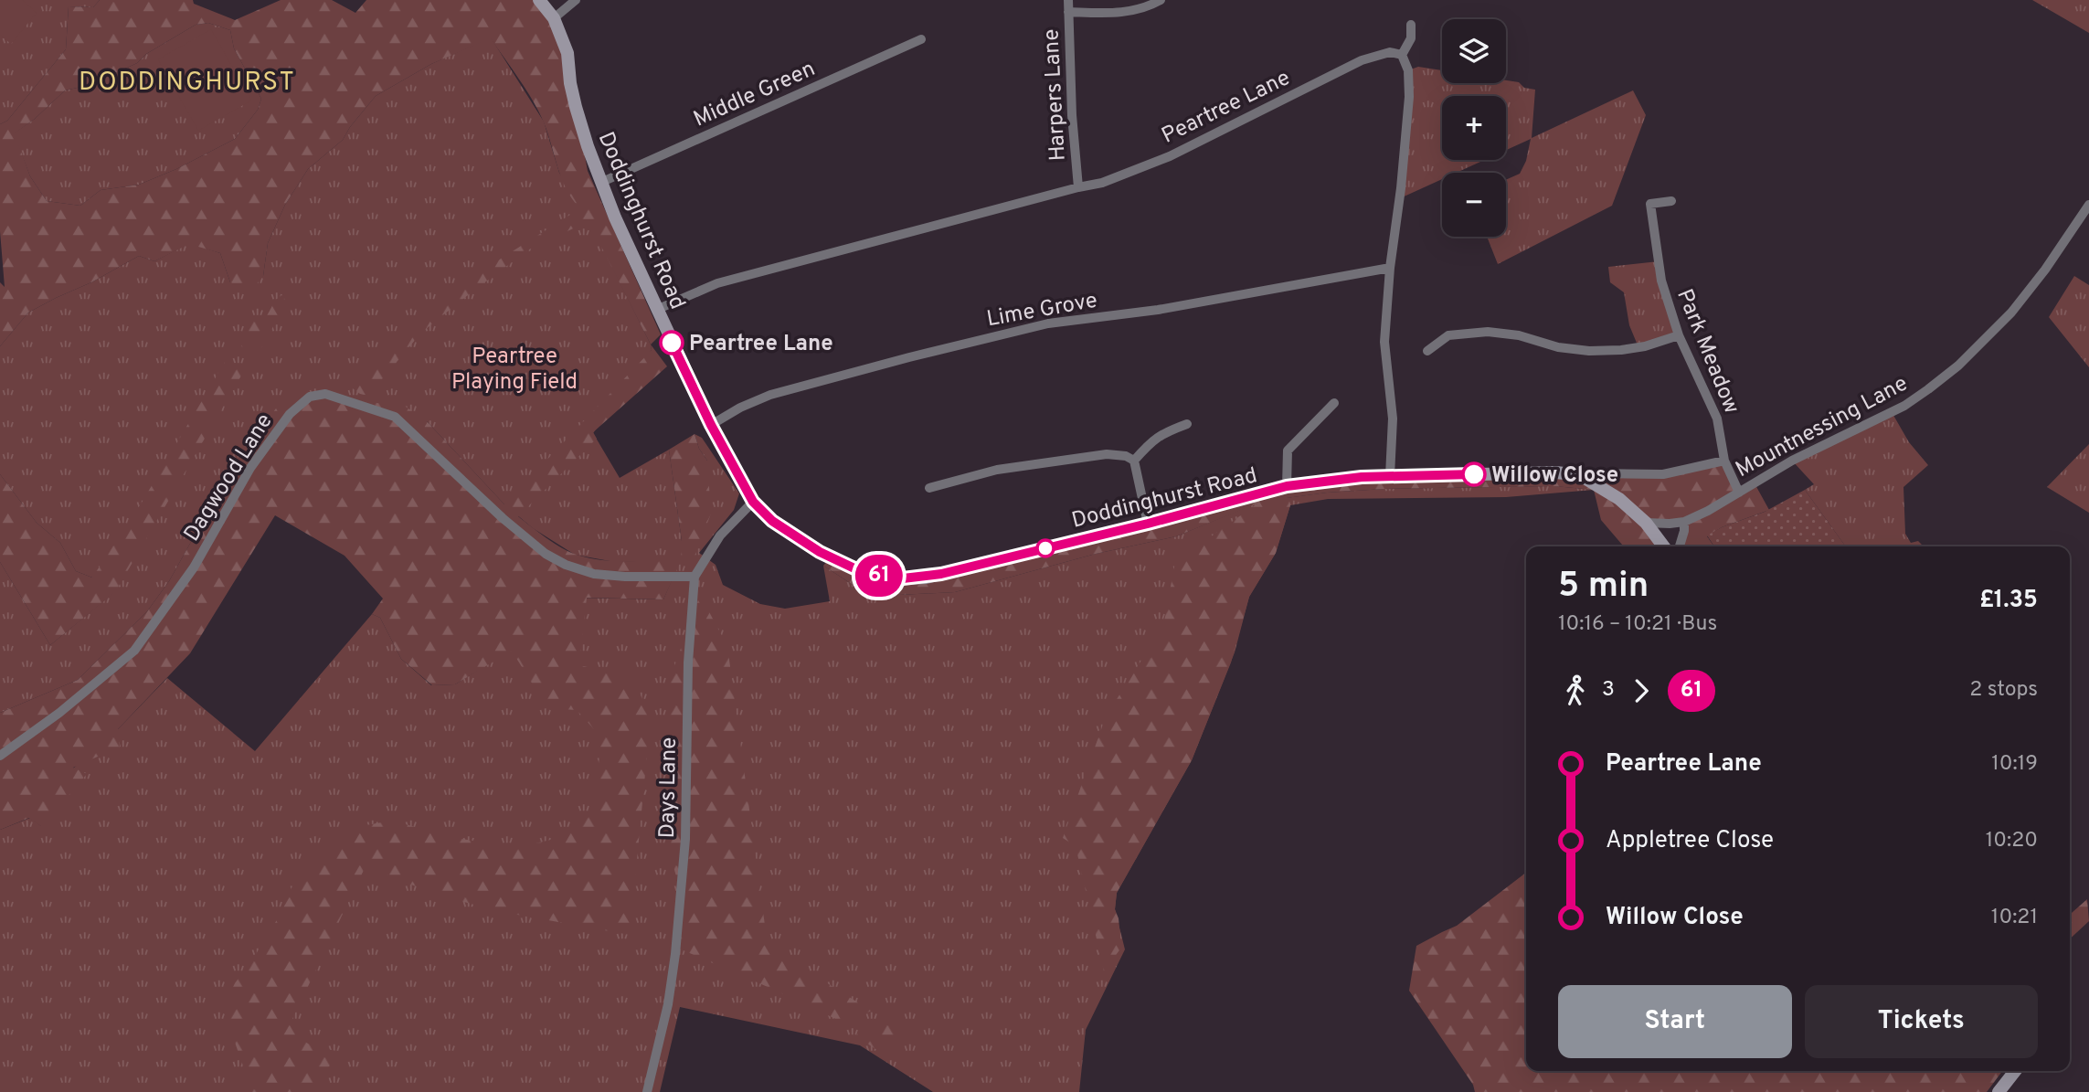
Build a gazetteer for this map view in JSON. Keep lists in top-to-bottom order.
{
  "streets": {
    "street": [
      "Middle Green",
      "Harpers Lane",
      "Peartree Lane",
      "Doddinghurst Road",
      "Lime Grove",
      "Park Meadow",
      "Mountnessing Lane",
      "Dagwood Lane",
      "Days Lane"
    ]
  },
  "crossings": [
    ["Middle Green", "Doddinghurst Road"],
    ["Harpers Lane", "Peartree Lane"],
    ["Peartree Lane", "Doddinghurst Road"],
    ["Doddinghurst Road", "Lime Grove"],
    ["Doddinghurst Road", "Mountnessing Lane"],
    ["Doddinghurst Road", "Days Lane"],
    ["Park Meadow", "Mountnessing Lane"],
    ["Dagwood Lane", "Days Lane"]
  ],
  "districts": ["DODDINGHURST"],
  "parks": ["Peartree Playing Field"],
  "places": ["Peartree Lane", "Willow Close"],
  "lines": ["bus line 61"],
  "page": {
    "on_map": "61",
    "map_buttons": ["+", "−"],
    "heading": ["5 min", "10:16 – 10:21 · Bus", "£1.35"],
    "legs": ["3", "61", "2 stops"],
    "list": [
      {
        "name": "Peartree Lane",
        "value": "10:19"
      },
      {
        "name": "Appletree Close",
        "value": "10:20"
      },
      {
        "name": "Willow Close",
        "value": "10:21"
      }
    ],
    "buttons": ["Start", "Tickets"]
  }
}
